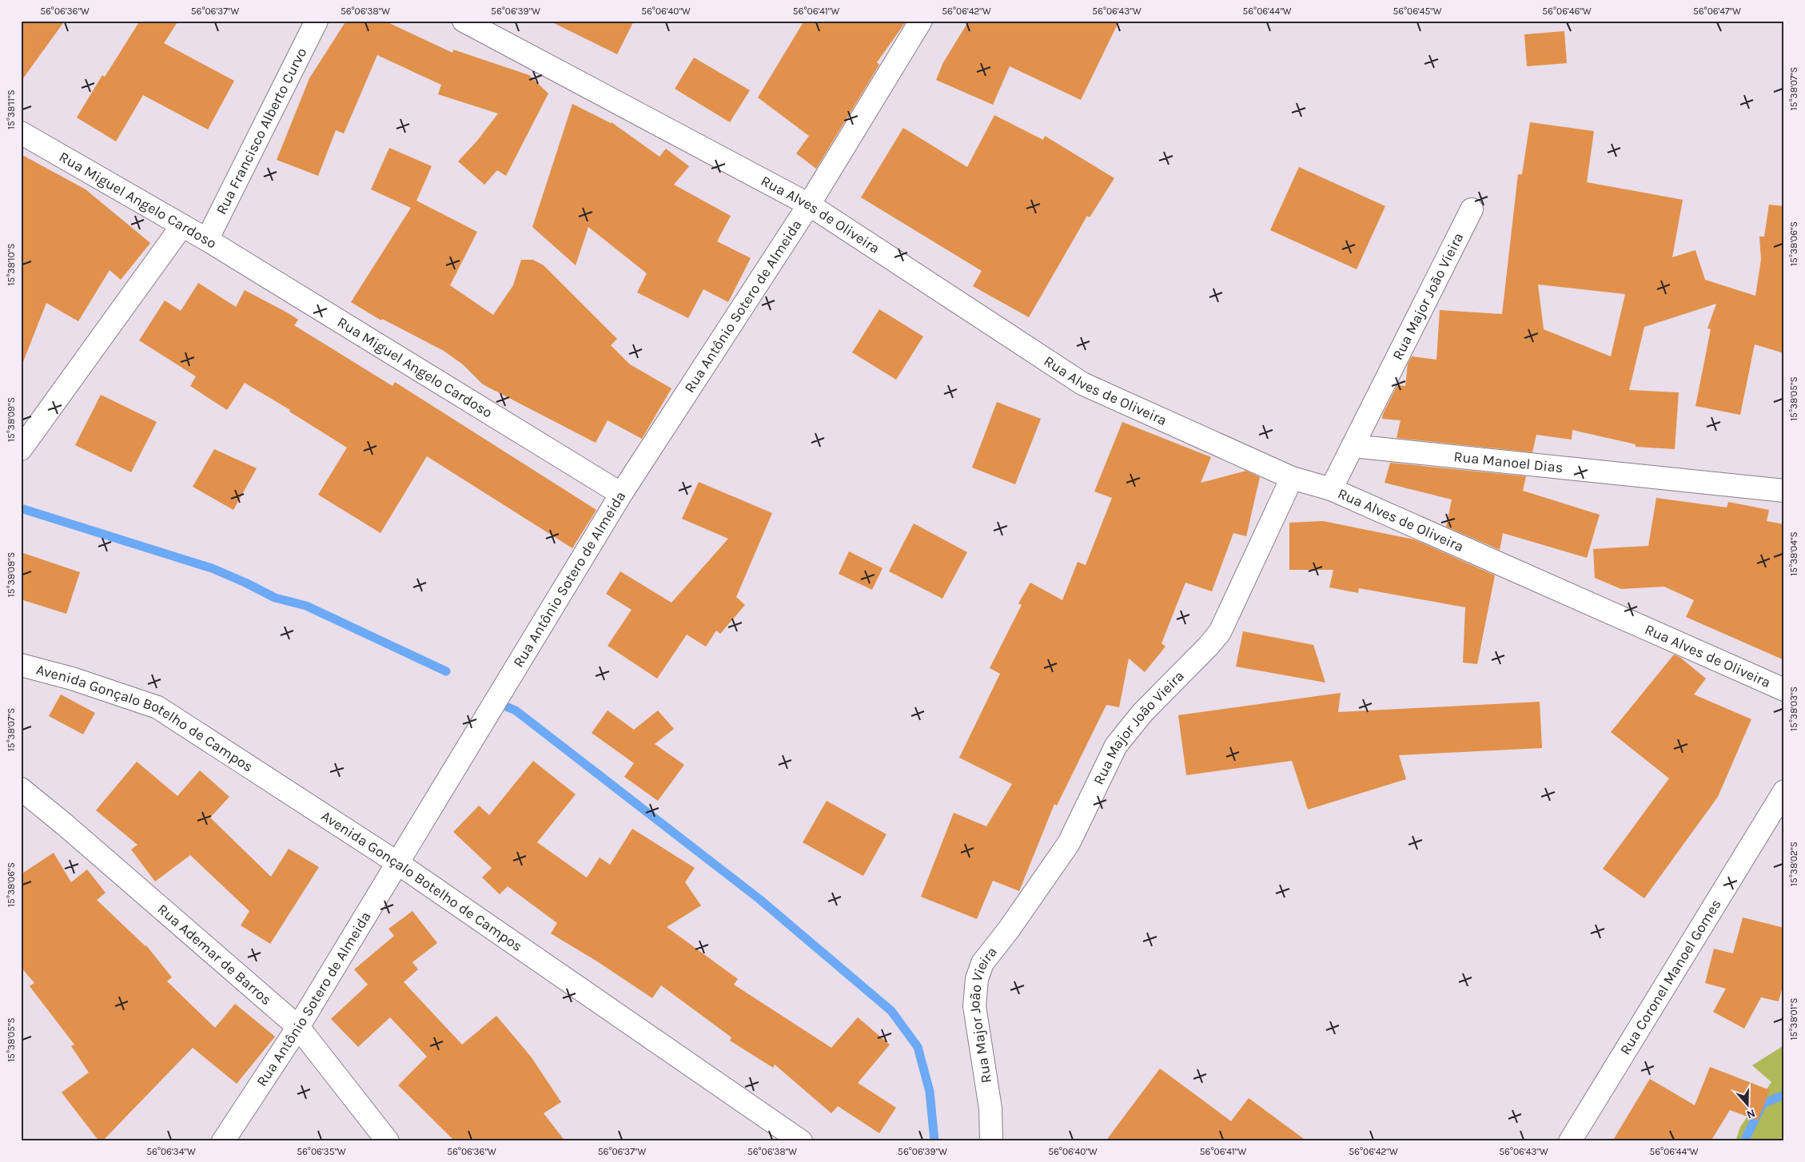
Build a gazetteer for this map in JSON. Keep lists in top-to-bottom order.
{
  "streets": {
    "street": [
      "Rua Francisco Alberto Curvo",
      "Rua Miguel Angelo Cardoso",
      "Rua Alves de Oliveira",
      "Rua Major João Vieira",
      "Rua Antônio Sotero de Almeida",
      "Rua Manoel Dias",
      "Avenida Gonçalo Botelho de Campos",
      "Rua Ademar de Barros",
      "Rua Coronel Manoel Gomes"
    ]
  },
  "crossings": [
    ["Rua Francisco Alberto Curvo", "Rua Miguel Angelo Cardoso"],
    ["Rua Miguel Angelo Cardoso", "Rua Antônio Sotero de Almeida"],
    ["Rua Alves de Oliveira", "Rua Major João Vieira"],
    ["Rua Alves de Oliveira", "Rua Antônio Sotero de Almeida"],
    ["Rua Major João Vieira", "Rua Manoel Dias"],
    ["Rua Antônio Sotero de Almeida", "Avenida Gonçalo Botelho de Campos"],
    ["Rua Antônio Sotero de Almeida", "Rua Ademar de Barros"]
  ],
  "north": "bottom",
  "coordinates": [
    "56°06'36\"W",
    "56°06'37\"W",
    "56°06'38\"W",
    "56°06'39\"W",
    "56°06'40\"W",
    "56°06'41\"W",
    "56°06'42\"W",
    "56°06'43\"W",
    "56°06'44\"W",
    "56°06'45\"W",
    "56°06'46\"W",
    "56°06'47\"W",
    "15°38'07\"S",
    "15°38'11\"S",
    "15°38'06\"S",
    "15°38'10\"S",
    "15°38'05\"S",
    "15°38'09\"S",
    "15°38'04\"S",
    "15°38'08\"S",
    "15°38'03\"S",
    "15°38'02\"S",
    "15°38'01\"S",
    "56°06'34\"W",
    "56°06'35\"W"
  ]
}
